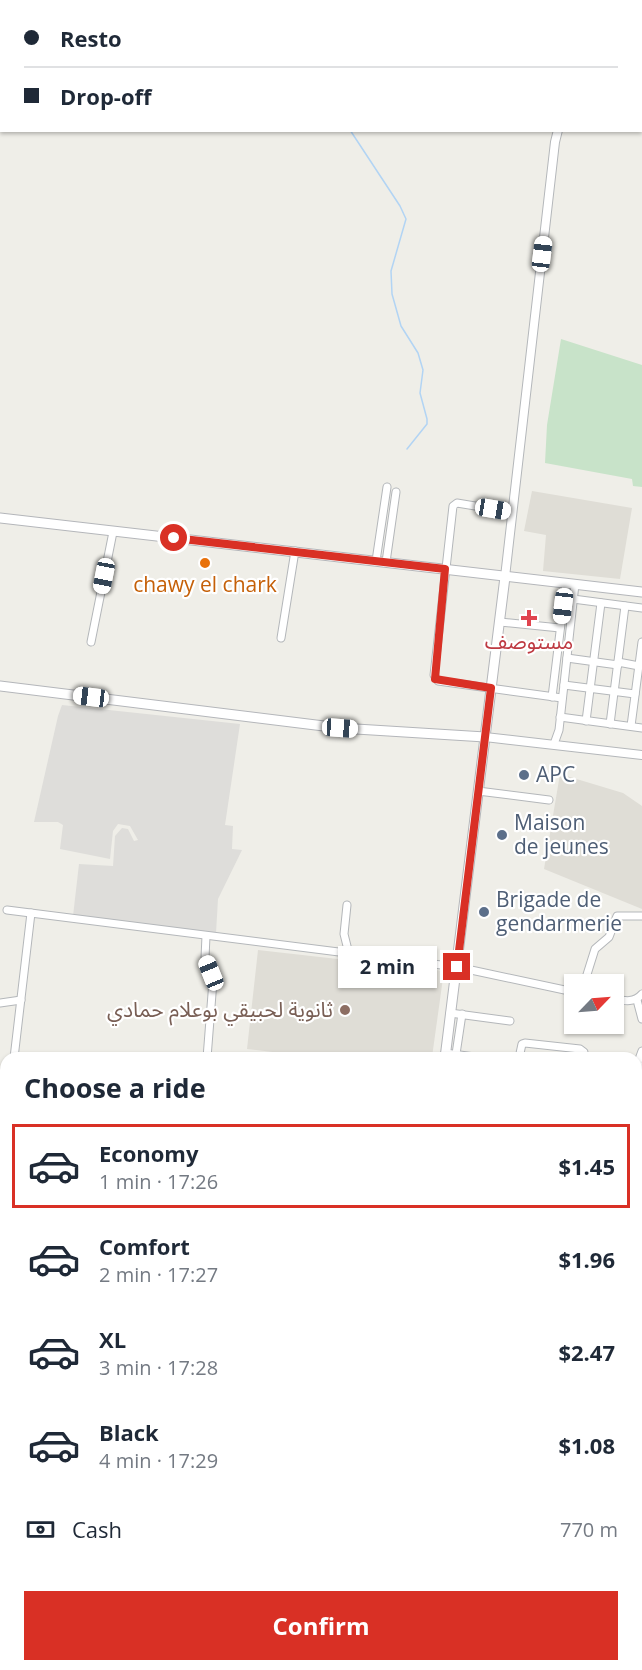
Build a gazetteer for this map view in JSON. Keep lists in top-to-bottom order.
{
  "places": {
    "other": [
      "chawy el chark",
      "APC",
      "Maison de jeunes",
      "Brigade de gendarmerie",
      "ثانوية لحبيقي بوعلام حمادي"
    ],
    "health": ["مستوصف"]
  },
  "north": "top right",
  "page": {
    "banner": ["Resto", "Drop-off"],
    "bubble": "2 min",
    "heading": "Choose a ride",
    "list": [
      {
        "name": "Economy",
        "note": "1 min · 17:26",
        "value": "$1.45"
      },
      {
        "name": "Comfort",
        "note": "2 min · 17:27",
        "value": "$1.96"
      },
      {
        "name": "XL",
        "note": "3 min · 17:28",
        "value": "$2.47"
      },
      {
        "name": "Black",
        "note": "4 min · 17:29",
        "value": "$1.08"
      }
    ],
    "pay": ["Cash", "770 m"],
    "buttons": "Confirm"
  }
}
